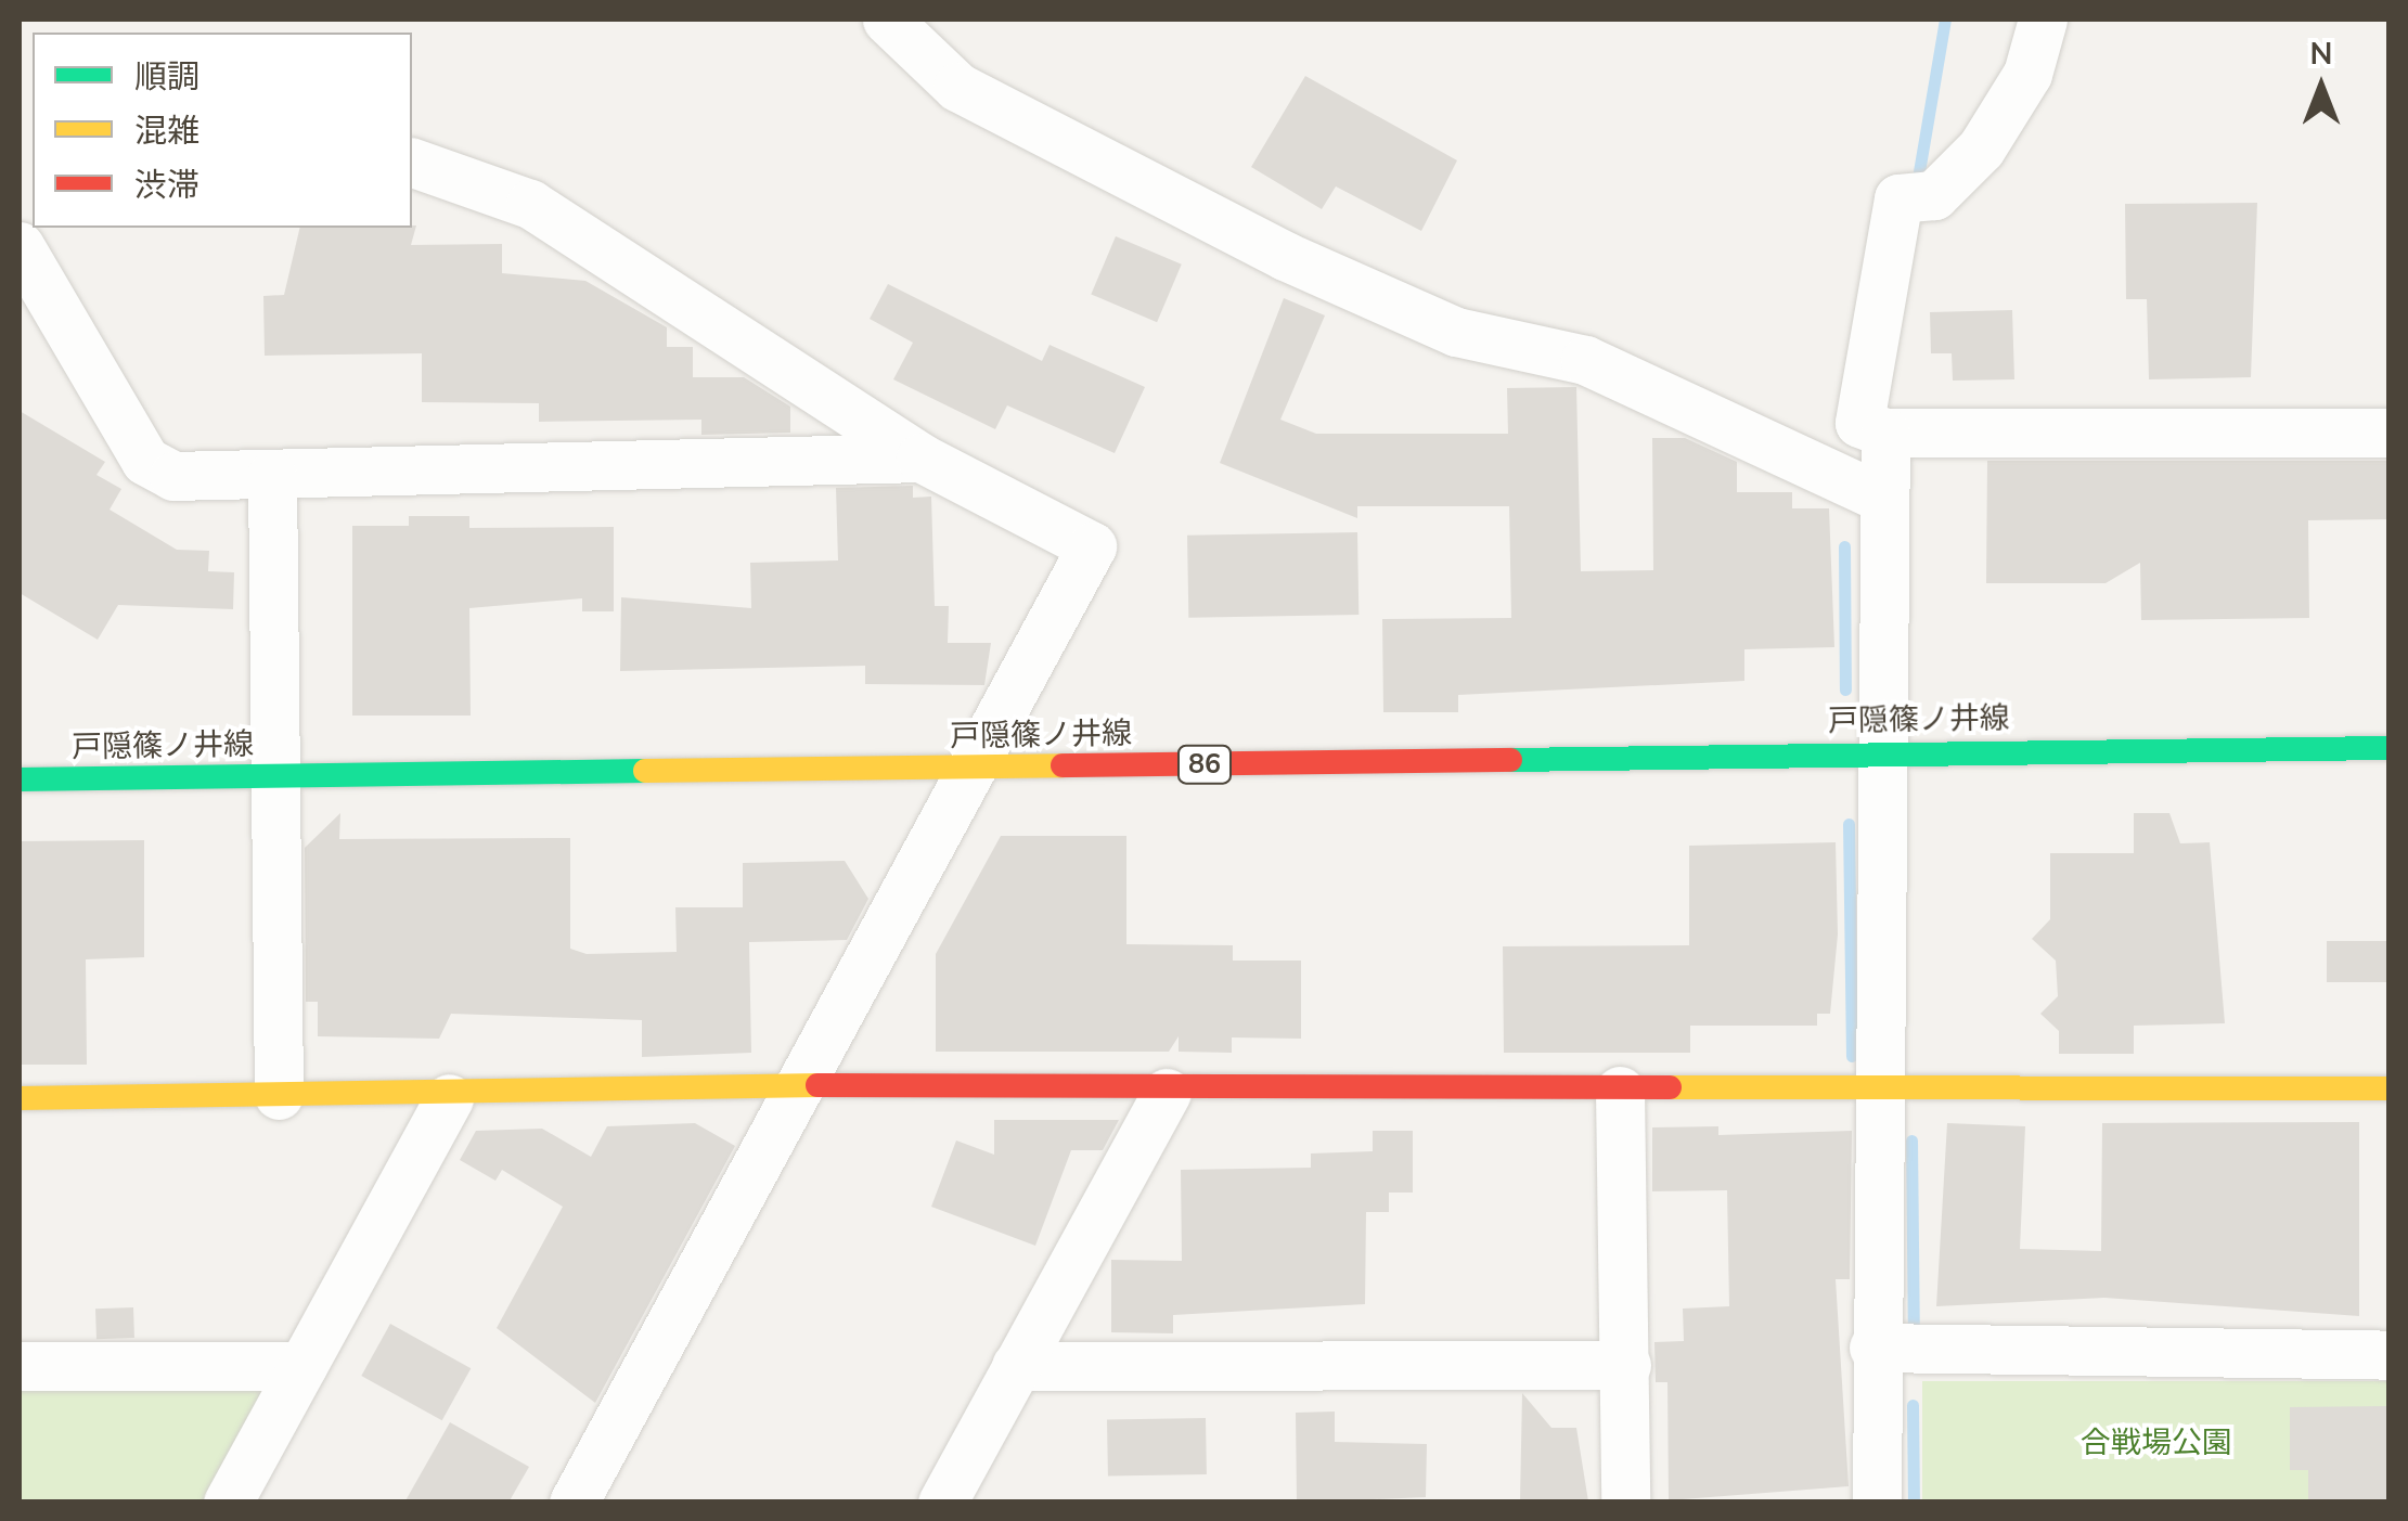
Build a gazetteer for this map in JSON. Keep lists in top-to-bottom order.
{
  "streets": {
    "street": ["戸隠篠ノ井線", "86"]
  },
  "parks": ["合戦場公園"],
  "legend": ["順調", "混雑", "渋滞"],
  "north": "top"
}
